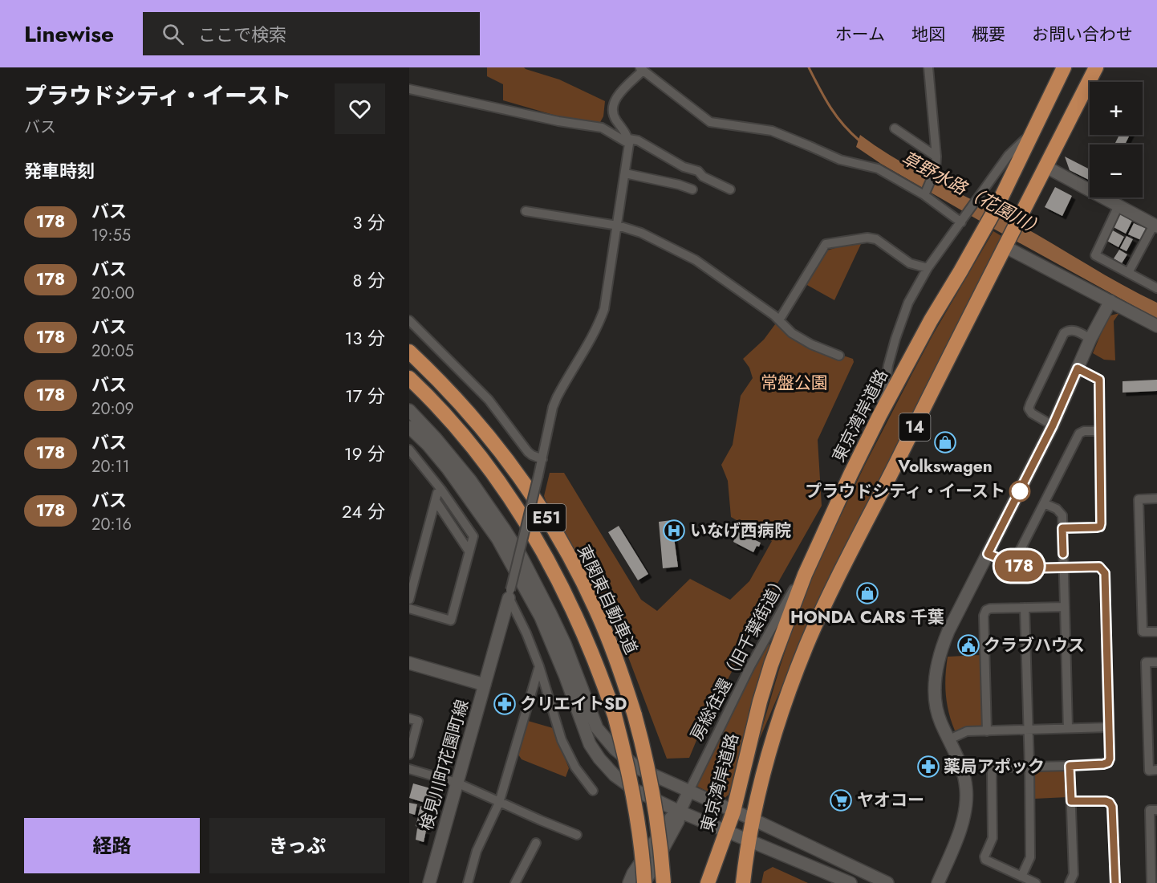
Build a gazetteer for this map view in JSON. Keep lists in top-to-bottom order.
{
  "streets": {
    "highway": [
      "東京湾岸道路",
      "14",
      "E51",
      "東関東自動車道"
    ],
    "street": ["房総往還（旧千葉街道）", "検見川町花園町線"]
  },
  "crossings": [
    ["東京湾岸道路", "房総往還（旧千葉街道）"]
  ],
  "water": ["草野水路（花園川）"],
  "parks": ["常盤公園"],
  "places": {
    "shop": ["Volkswagen", "HONDA CARS 千葉"],
    "other": ["プラウドシティ・イースト"],
    "hospital": ["いなげ西病院"],
    "public building": ["クラブハウス"],
    "pharmacy": ["クリエイトSD", "薬局アポック"],
    "supermarket": ["ヤオコー"]
  },
  "lines": ["bus line 178"],
  "page": {
    "header": "Linewise",
    "search": "ここで検索",
    "nav": [
      "ホーム",
      "地図",
      "概要",
      "お問い合わせ"
    ],
    "heading": [
      ["プラウドシティ・イースト", "バス"],
      "発車時刻"
    ],
    "on_map": "178",
    "map_buttons": ["+", "−"],
    "list": [
      {
        "mark": "178",
        "name": "バス",
        "note": "19:55",
        "value": "3 分"
      },
      {
        "mark": "178",
        "name": "バス",
        "note": "20:00",
        "value": "8 分"
      },
      {
        "mark": "178",
        "name": "バス",
        "note": "20:05",
        "value": "13 分"
      },
      {
        "mark": "178",
        "name": "バス",
        "note": "20:09",
        "value": "17 分"
      },
      {
        "mark": "178",
        "name": "バス",
        "note": "20:11",
        "value": "19 分"
      },
      {
        "mark": "178",
        "name": "バス",
        "note": "20:16",
        "value": "24 分"
      }
    ],
    "buttons": ["経路", "きっぷ"]
  }
}
